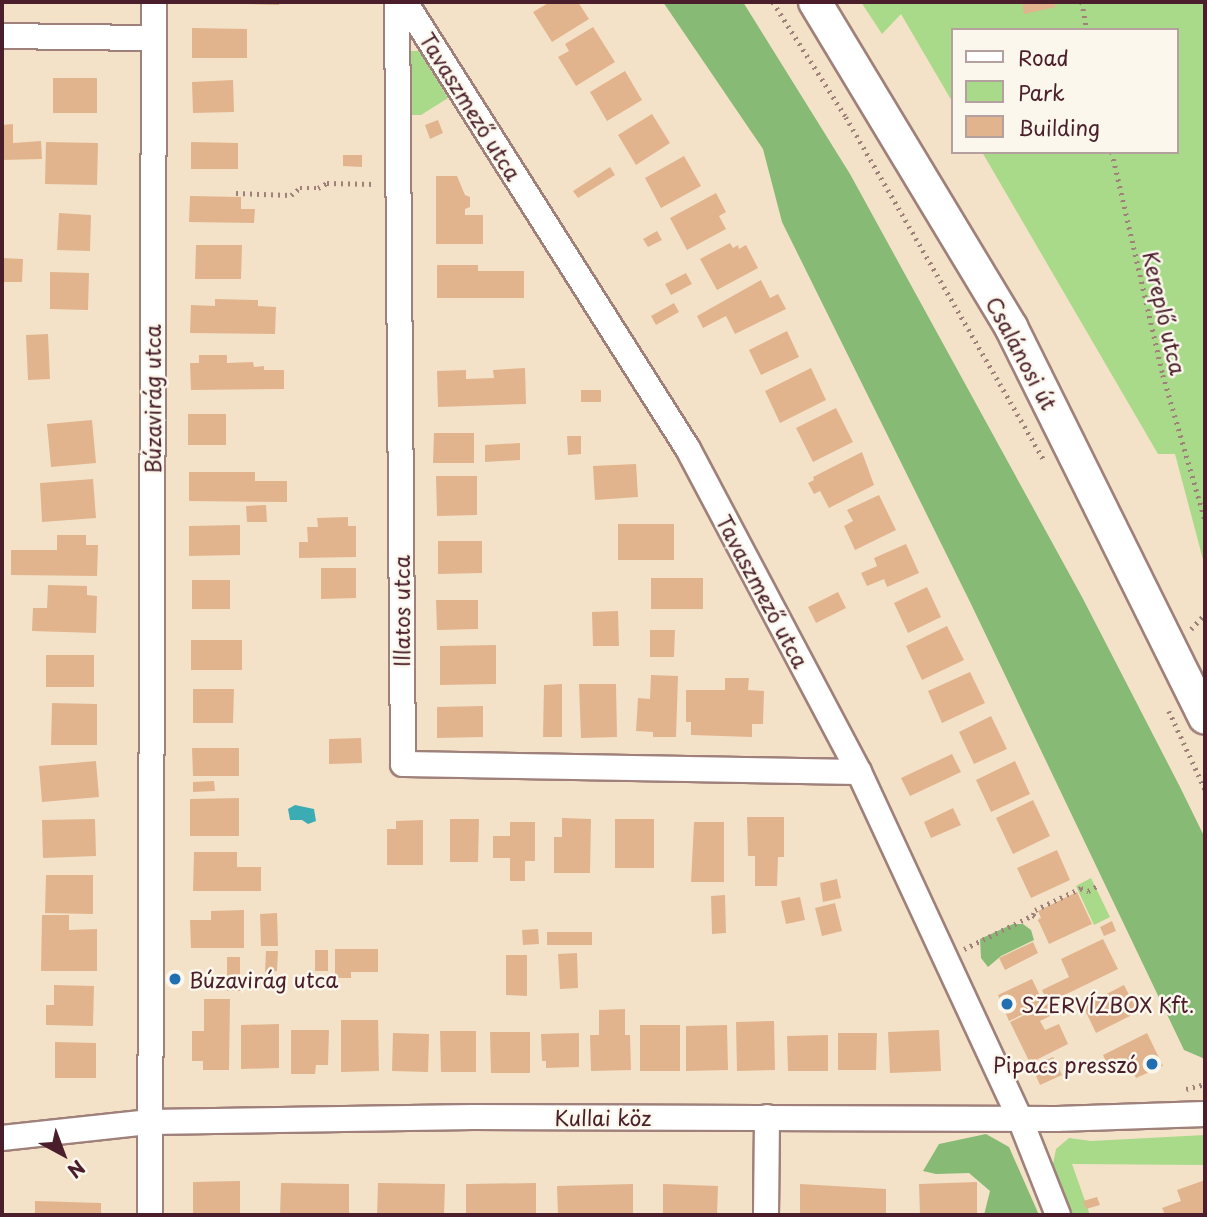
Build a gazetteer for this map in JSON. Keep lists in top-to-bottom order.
{
  "streets": {
    "street": [
      "Tavaszmező utca",
      "Csalánosi út",
      "Búzavirág utca",
      "Illatos utca",
      "Kullai köz"
    ],
    "path": ["Kereplő utca"]
  },
  "crossings": [
    ["Tavaszmező utca", "Illatos utca"],
    ["Tavaszmező utca", "Kullai köz"],
    ["Búzavirág utca", "Kullai köz"]
  ],
  "places": ["Búzavirág utca", "SZERVÍZBOX Kft.", "Pipacs presszó"],
  "legend": ["Road", "Park", "Building"],
  "north": "bottom right"
}
